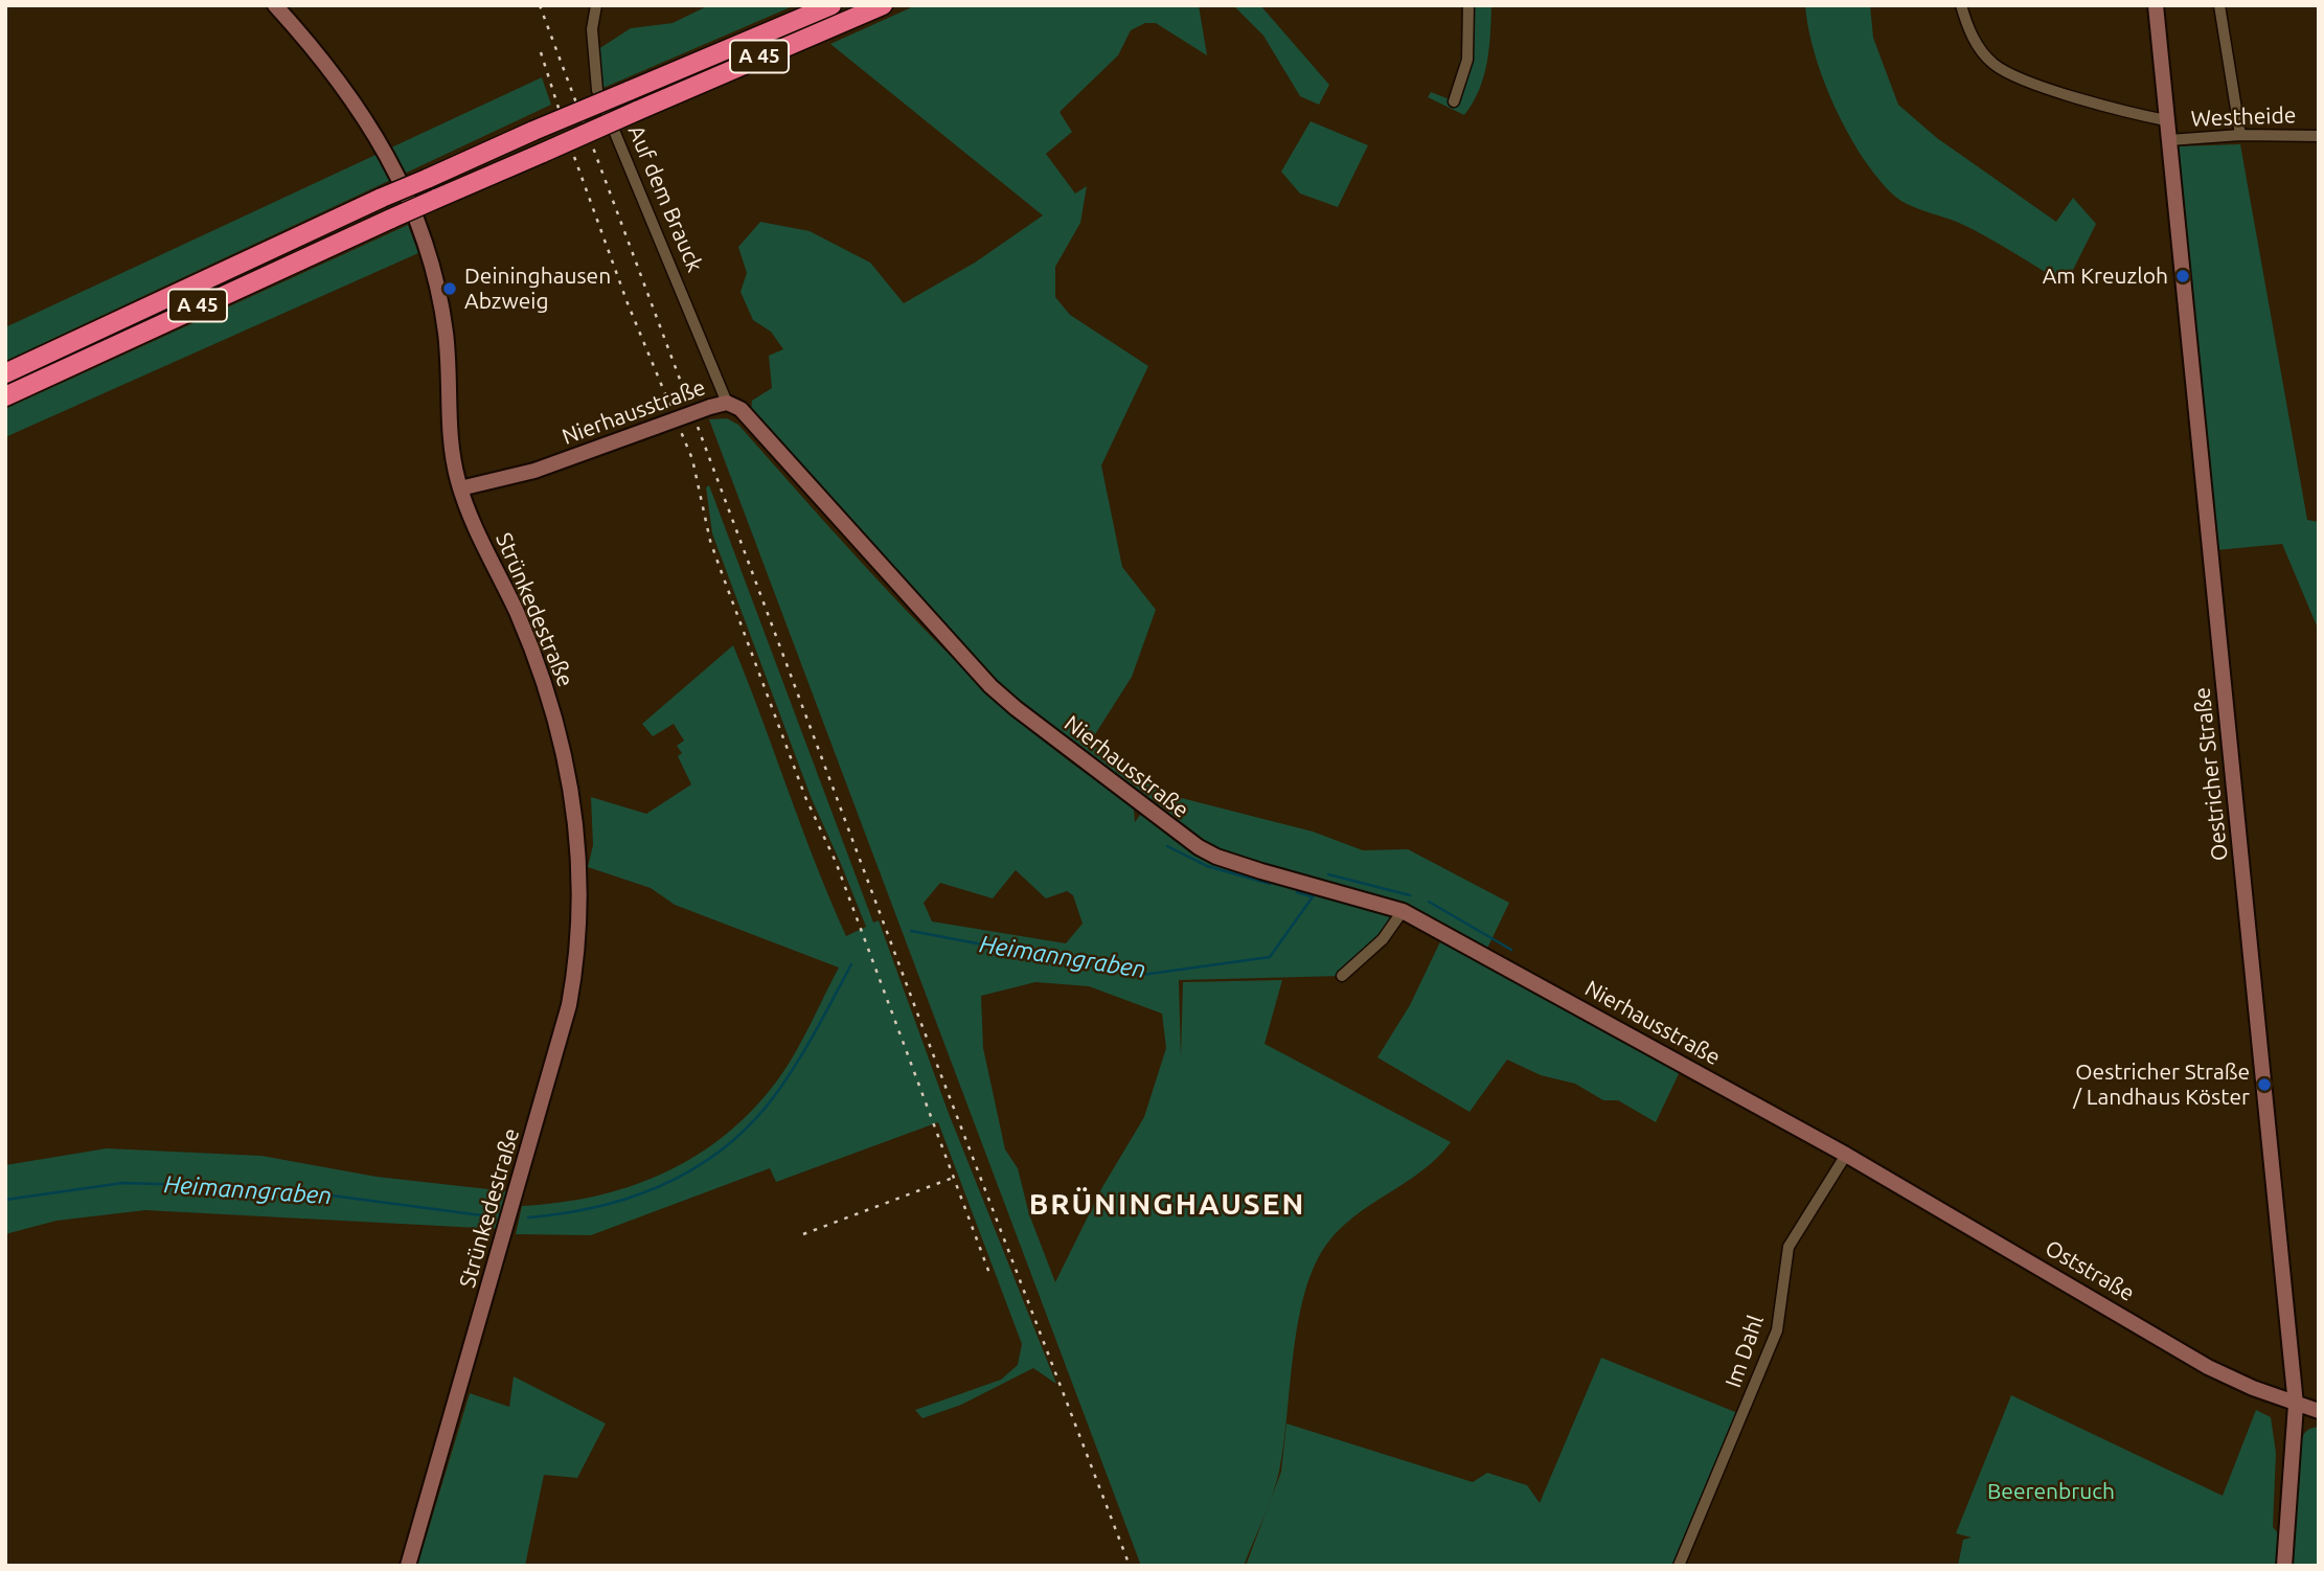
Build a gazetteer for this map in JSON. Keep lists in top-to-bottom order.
{
  "streets": {
    "highway": ["A 45"],
    "main road": [
      "Nierhausstraße",
      "Strünkedestraße",
      "Oestricher Straße",
      "Oststraße"
    ],
    "street": ["Westheide", "Auf dem Brauck", "Im Dahl"]
  },
  "crossings": [
    ["Westheide", "Oestricher Straße"],
    ["Auf dem Brauck", "Nierhausstraße"],
    ["Nierhausstraße", "Strünkedestraße"],
    ["Nierhausstraße", "Oststraße"],
    ["Nierhausstraße", "Im Dahl"],
    ["Oestricher Straße", "Oststraße"],
    ["Oststraße", "Im Dahl"]
  ],
  "districts": ["BRÜNINGHAUSEN"],
  "water": ["Heimanngraben"],
  "parks": ["Beerenbruch"],
  "places": ["Am Kreuzloh", "Deininghausen Abzweig", "Oestricher Straße / Landhaus Köster"]
}
